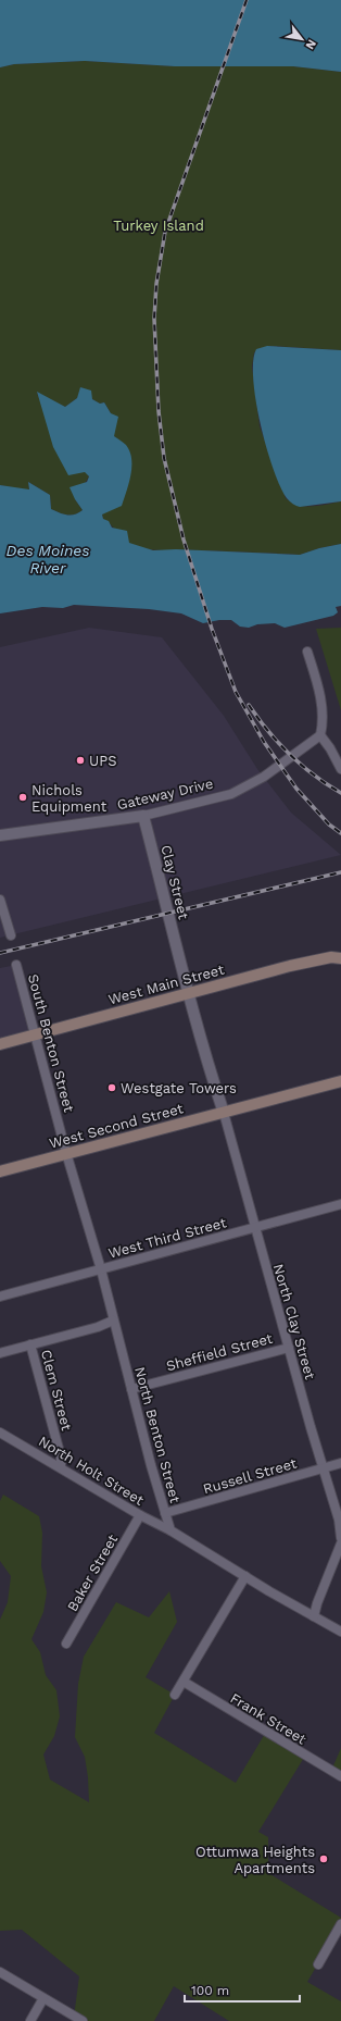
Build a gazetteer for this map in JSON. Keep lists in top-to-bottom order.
{
  "streets": {
    "main road": ["West Main Street", "West Second Street"],
    "street": [
      "Gateway Drive",
      "Clay Street",
      "South Benton Street",
      "West Third Street",
      "North Clay Street",
      "Sheffield Street",
      "Clem Street",
      "North Benton Street",
      "North Holt Street",
      "Russell Street",
      "Baker Street",
      "Frank Street"
    ]
  },
  "crossings": [
    ["Gateway Drive", "Clay Street"],
    ["Clay Street", "West Main Street"],
    ["Clay Street", "West Second Street"],
    ["Clay Street", "North Clay Street"],
    ["West Main Street", "South Benton Street"],
    ["South Benton Street", "West Second Street"],
    ["South Benton Street", "North Benton Street"],
    ["West Second Street", "North Clay Street"],
    ["West Second Street", "North Benton Street"],
    ["West Third Street", "North Clay Street"],
    ["West Third Street", "North Benton Street"],
    ["North Clay Street", "Sheffield Street"],
    ["North Clay Street", "Russell Street"],
    ["Sheffield Street", "North Benton Street"],
    ["Clem Street", "North Holt Street"],
    ["North Benton Street", "North Holt Street"],
    ["North Benton Street", "Russell Street"],
    ["North Holt Street", "Baker Street"]
  ],
  "water": ["Des Moines River"],
  "parks": ["Turkey Island"],
  "places": [
    "UPS",
    "Nichols Equipment",
    "Westgate Towers",
    "Ottumwa Heights Apartments"
  ],
  "scale_bar": "100 m",
  "north": "bottom right"
}
